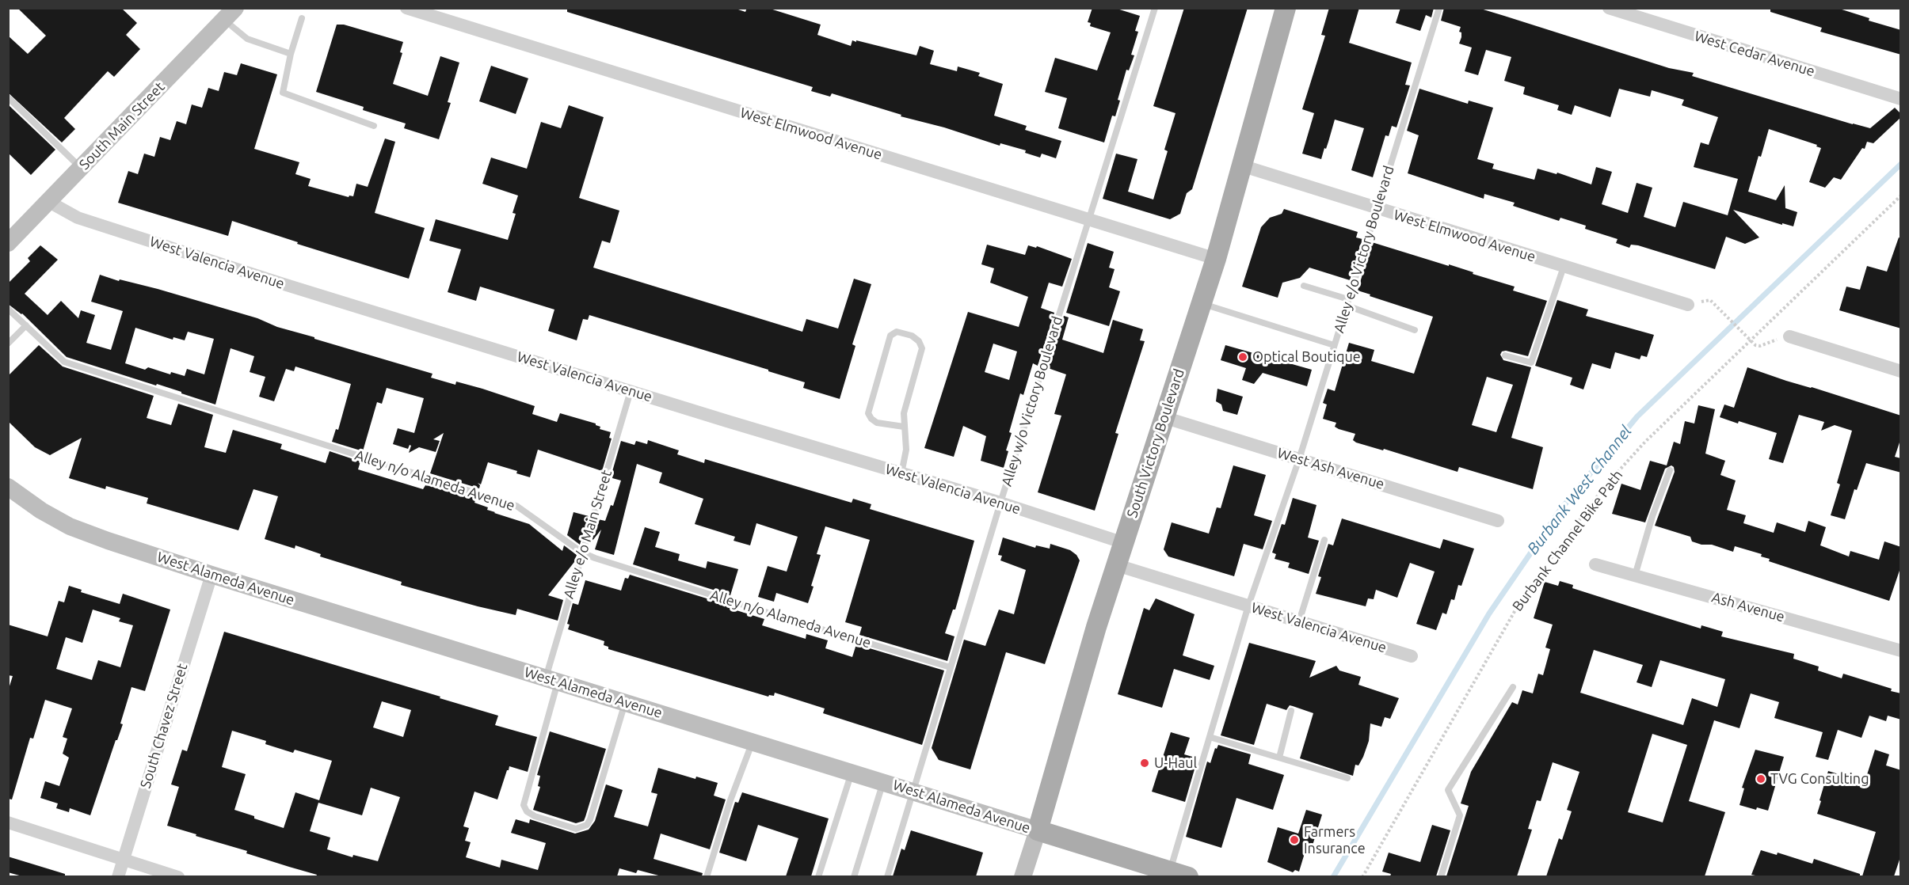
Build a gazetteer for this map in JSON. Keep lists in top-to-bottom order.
{
  "streets": {
    "main road": ["South Main Street", "South Victory Boulevard", "West Alameda Avenue"],
    "street": [
      "West Cedar Avenue",
      "West Elmwood Avenue",
      "West Valencia Avenue",
      "West Ash Avenue",
      "Ash Avenue",
      "South Chavez Street"
    ],
    "lane": [
      "Alley e/o Victory Boulevard",
      "Alley w/o Victory Boulevard",
      "Alley n/o Alameda Avenue",
      "Alley e/o Main Street"
    ],
    "path": ["Burbank Channel Bike Path"]
  },
  "crossings": [
    ["South Main Street", "West Valencia Avenue"],
    ["West Elmwood Avenue", "Alley e/o Victory Boulevard"],
    ["West Elmwood Avenue", "Alley w/o Victory Boulevard"],
    ["West Elmwood Avenue", "South Victory Boulevard"],
    ["Alley e/o Victory Boulevard", "West Valencia Avenue"],
    ["Alley e/o Victory Boulevard", "West Ash Avenue"],
    ["Alley e/o Victory Boulevard", "West Alameda Avenue"],
    ["West Valencia Avenue", "Alley w/o Victory Boulevard"],
    ["West Valencia Avenue", "South Victory Boulevard"],
    ["West Valencia Avenue", "Alley e/o Main Street"],
    ["Alley w/o Victory Boulevard", "Alley n/o Alameda Avenue"],
    ["Alley w/o Victory Boulevard", "West Alameda Avenue"],
    ["South Victory Boulevard", "West Ash Avenue"],
    ["South Victory Boulevard", "West Alameda Avenue"],
    ["Alley n/o Alameda Avenue", "Alley e/o Main Street"],
    ["Alley e/o Main Street", "West Alameda Avenue"],
    ["West Alameda Avenue", "South Chavez Street"]
  ],
  "water": ["Burbank West Channel"],
  "places": [
    "Optical Boutique",
    "U-Haul",
    "TVG Consulting",
    "Farmers Insurance"
  ]
}
